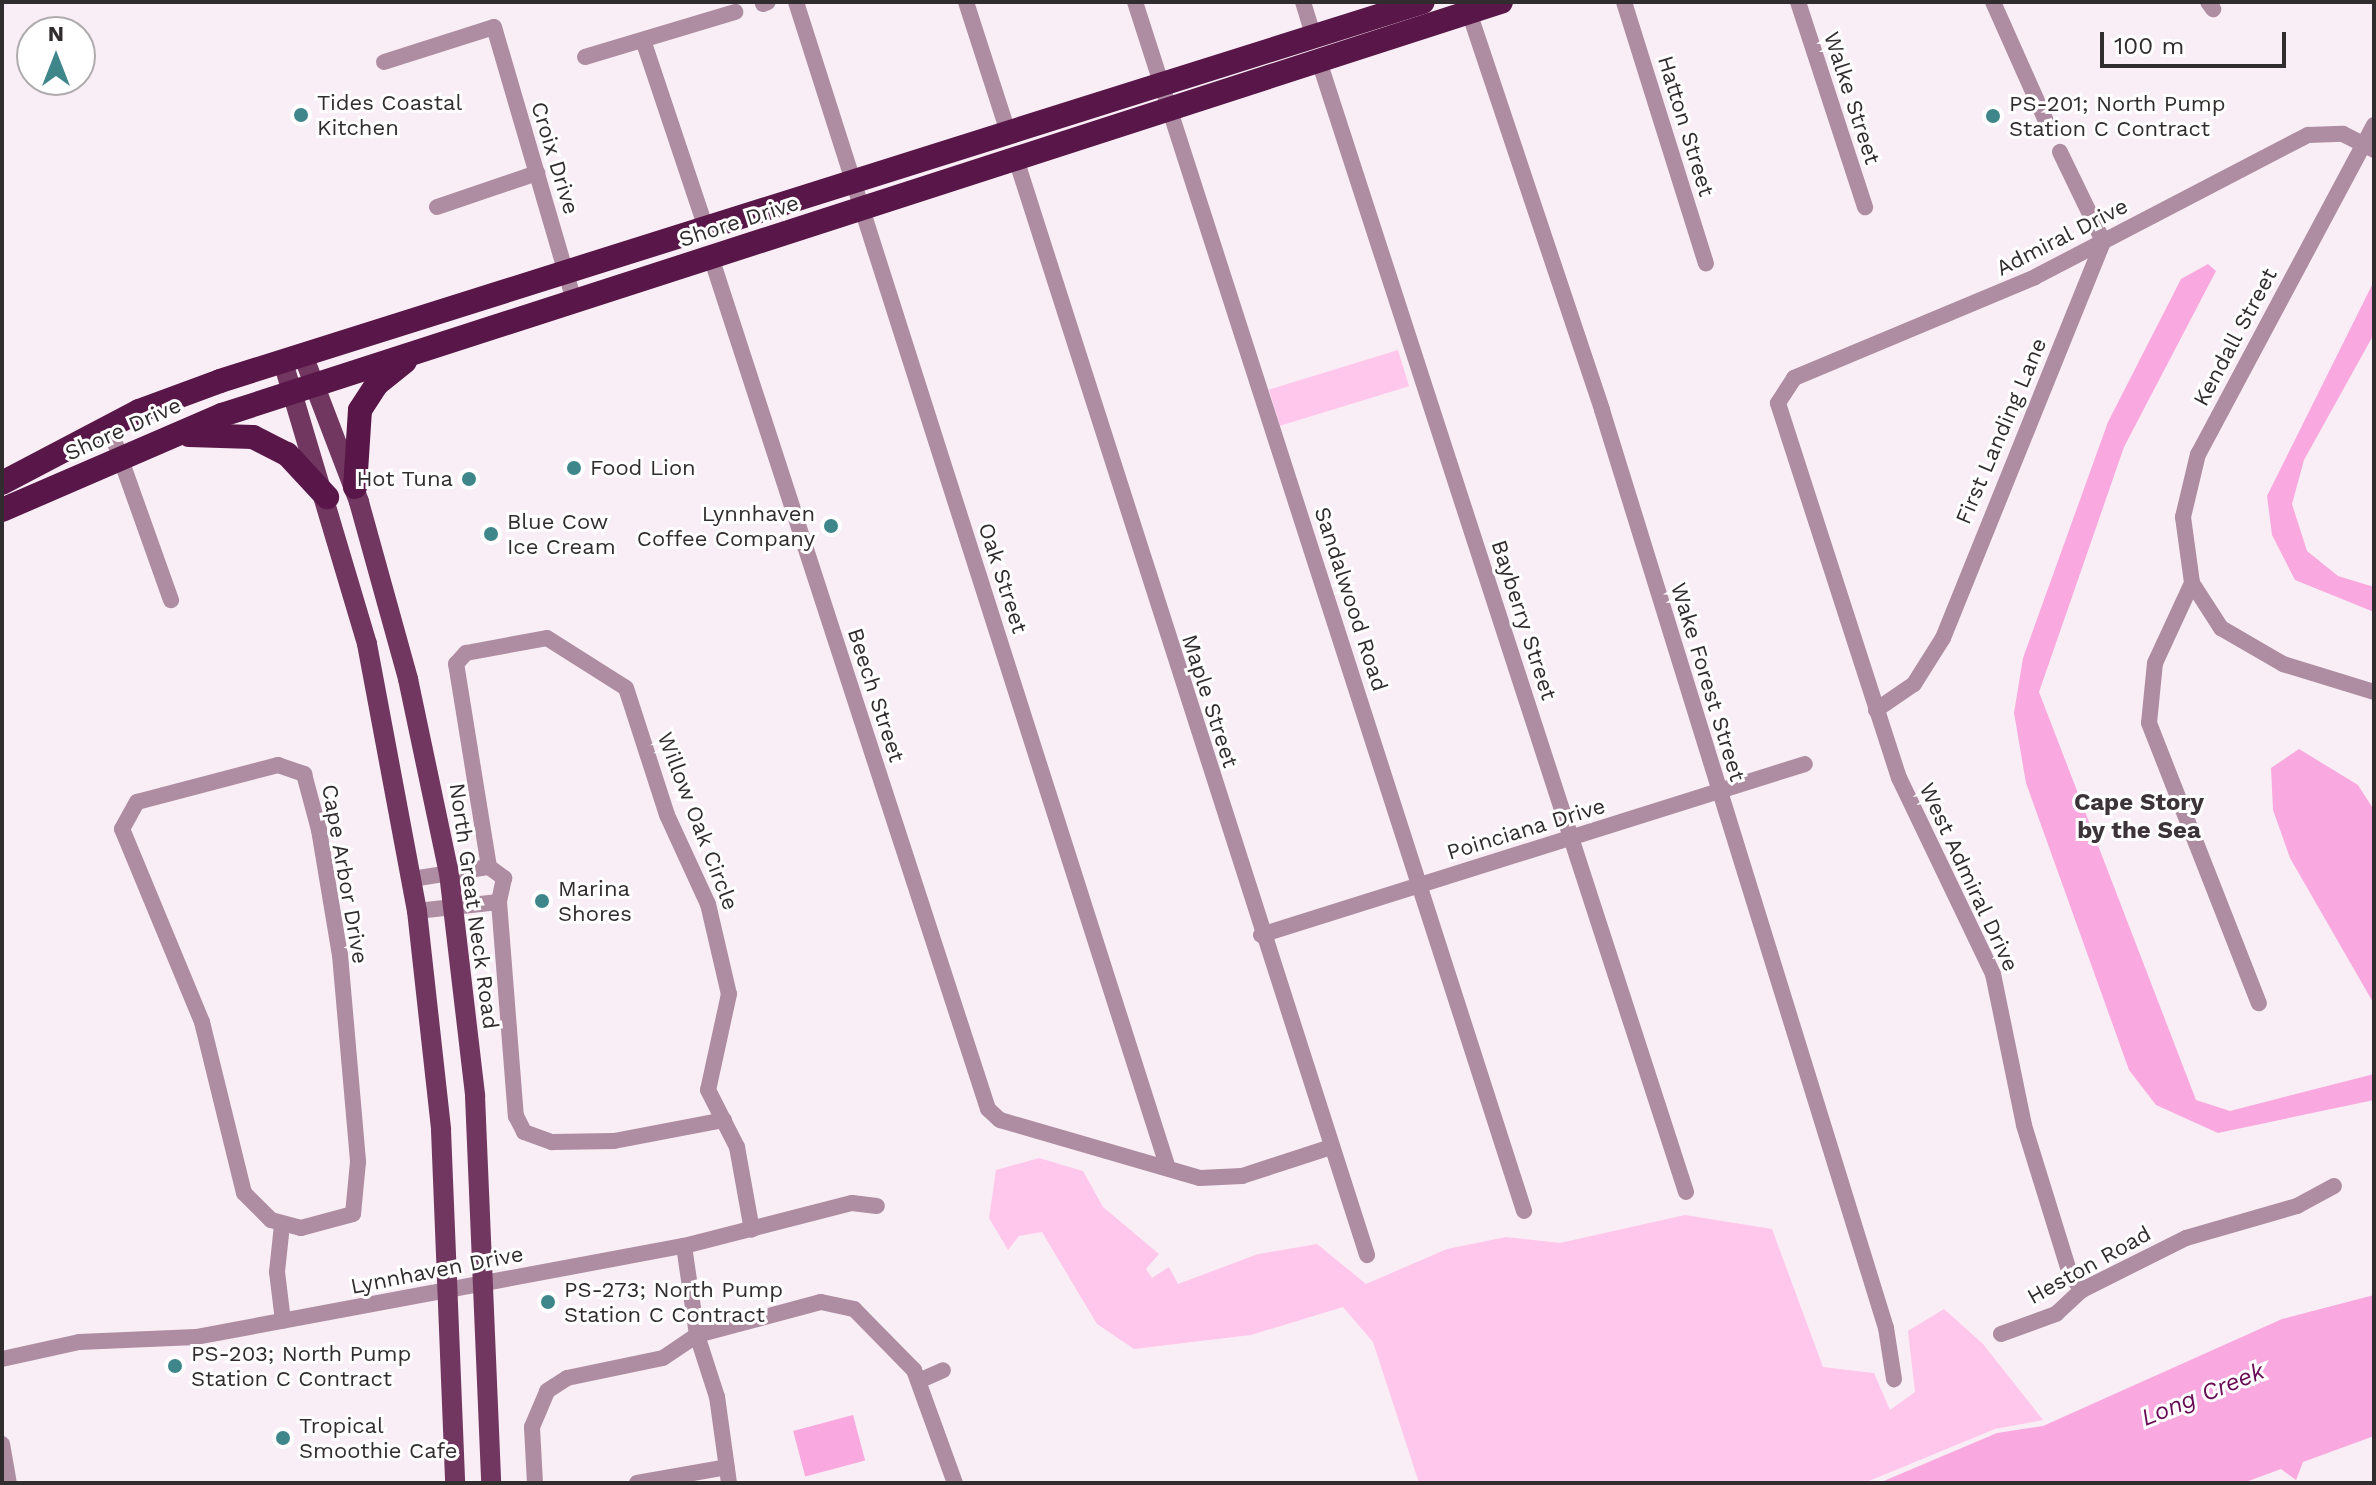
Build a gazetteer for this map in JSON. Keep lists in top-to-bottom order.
{
  "streets": {
    "highway": ["Shore Drive"],
    "main road": ["North Great Neck Road"],
    "street": [
      "Walke Street",
      "Hatton Street",
      "Croix Drive",
      "Admiral Drive",
      "Kendall Street",
      "First Landing Lane",
      "Oak Street",
      "Sandalwood Road",
      "Bayberry Street",
      "Wake Forest Street",
      "Beech Street",
      "Maple Street",
      "Willow Oak Circle",
      "Poinciana Drive",
      "Cape Arbor Drive",
      "West Admiral Drive",
      "Heston Road",
      "Lynnhaven Drive"
    ]
  },
  "crossings": [
    ["Croix Drive", "Shore Drive"],
    ["Shore Drive", "Oak Street"],
    ["Shore Drive", "Sandalwood Road"],
    ["Shore Drive", "Bayberry Street"],
    ["Shore Drive", "Wake Forest Street"],
    ["Shore Drive", "Beech Street"],
    ["Shore Drive", "Maple Street"],
    ["Shore Drive", "North Great Neck Road"],
    ["Admiral Drive", "Kendall Street"],
    ["Admiral Drive", "First Landing Lane"],
    ["Admiral Drive", "West Admiral Drive"],
    ["First Landing Lane", "West Admiral Drive"],
    ["Oak Street", "Beech Street"],
    ["Sandalwood Road", "Poinciana Drive"],
    ["Bayberry Street", "Poinciana Drive"],
    ["Wake Forest Street", "Poinciana Drive"],
    ["Maple Street", "Poinciana Drive"],
    ["Willow Oak Circle", "Lynnhaven Drive"],
    ["West Admiral Drive", "Heston Road"],
    ["North Great Neck Road", "Lynnhaven Drive"]
  ],
  "districts": ["Cape Story by the Sea"],
  "water": ["Long Creek"],
  "places": [
    "Tides Coastal Kitchen",
    "PS-201; North Pump Station C Contract",
    "Food Lion",
    "Hot Tuna",
    "Lynnhaven Coffee Company",
    "Blue Cow Ice Cream",
    "Marina Shores",
    "PS-273; North Pump Station C Contract",
    "PS-203; North Pump Station C Contract",
    "Tropical Smoothie Cafe"
  ],
  "scale_bar": "100 m",
  "north": "top"
}
